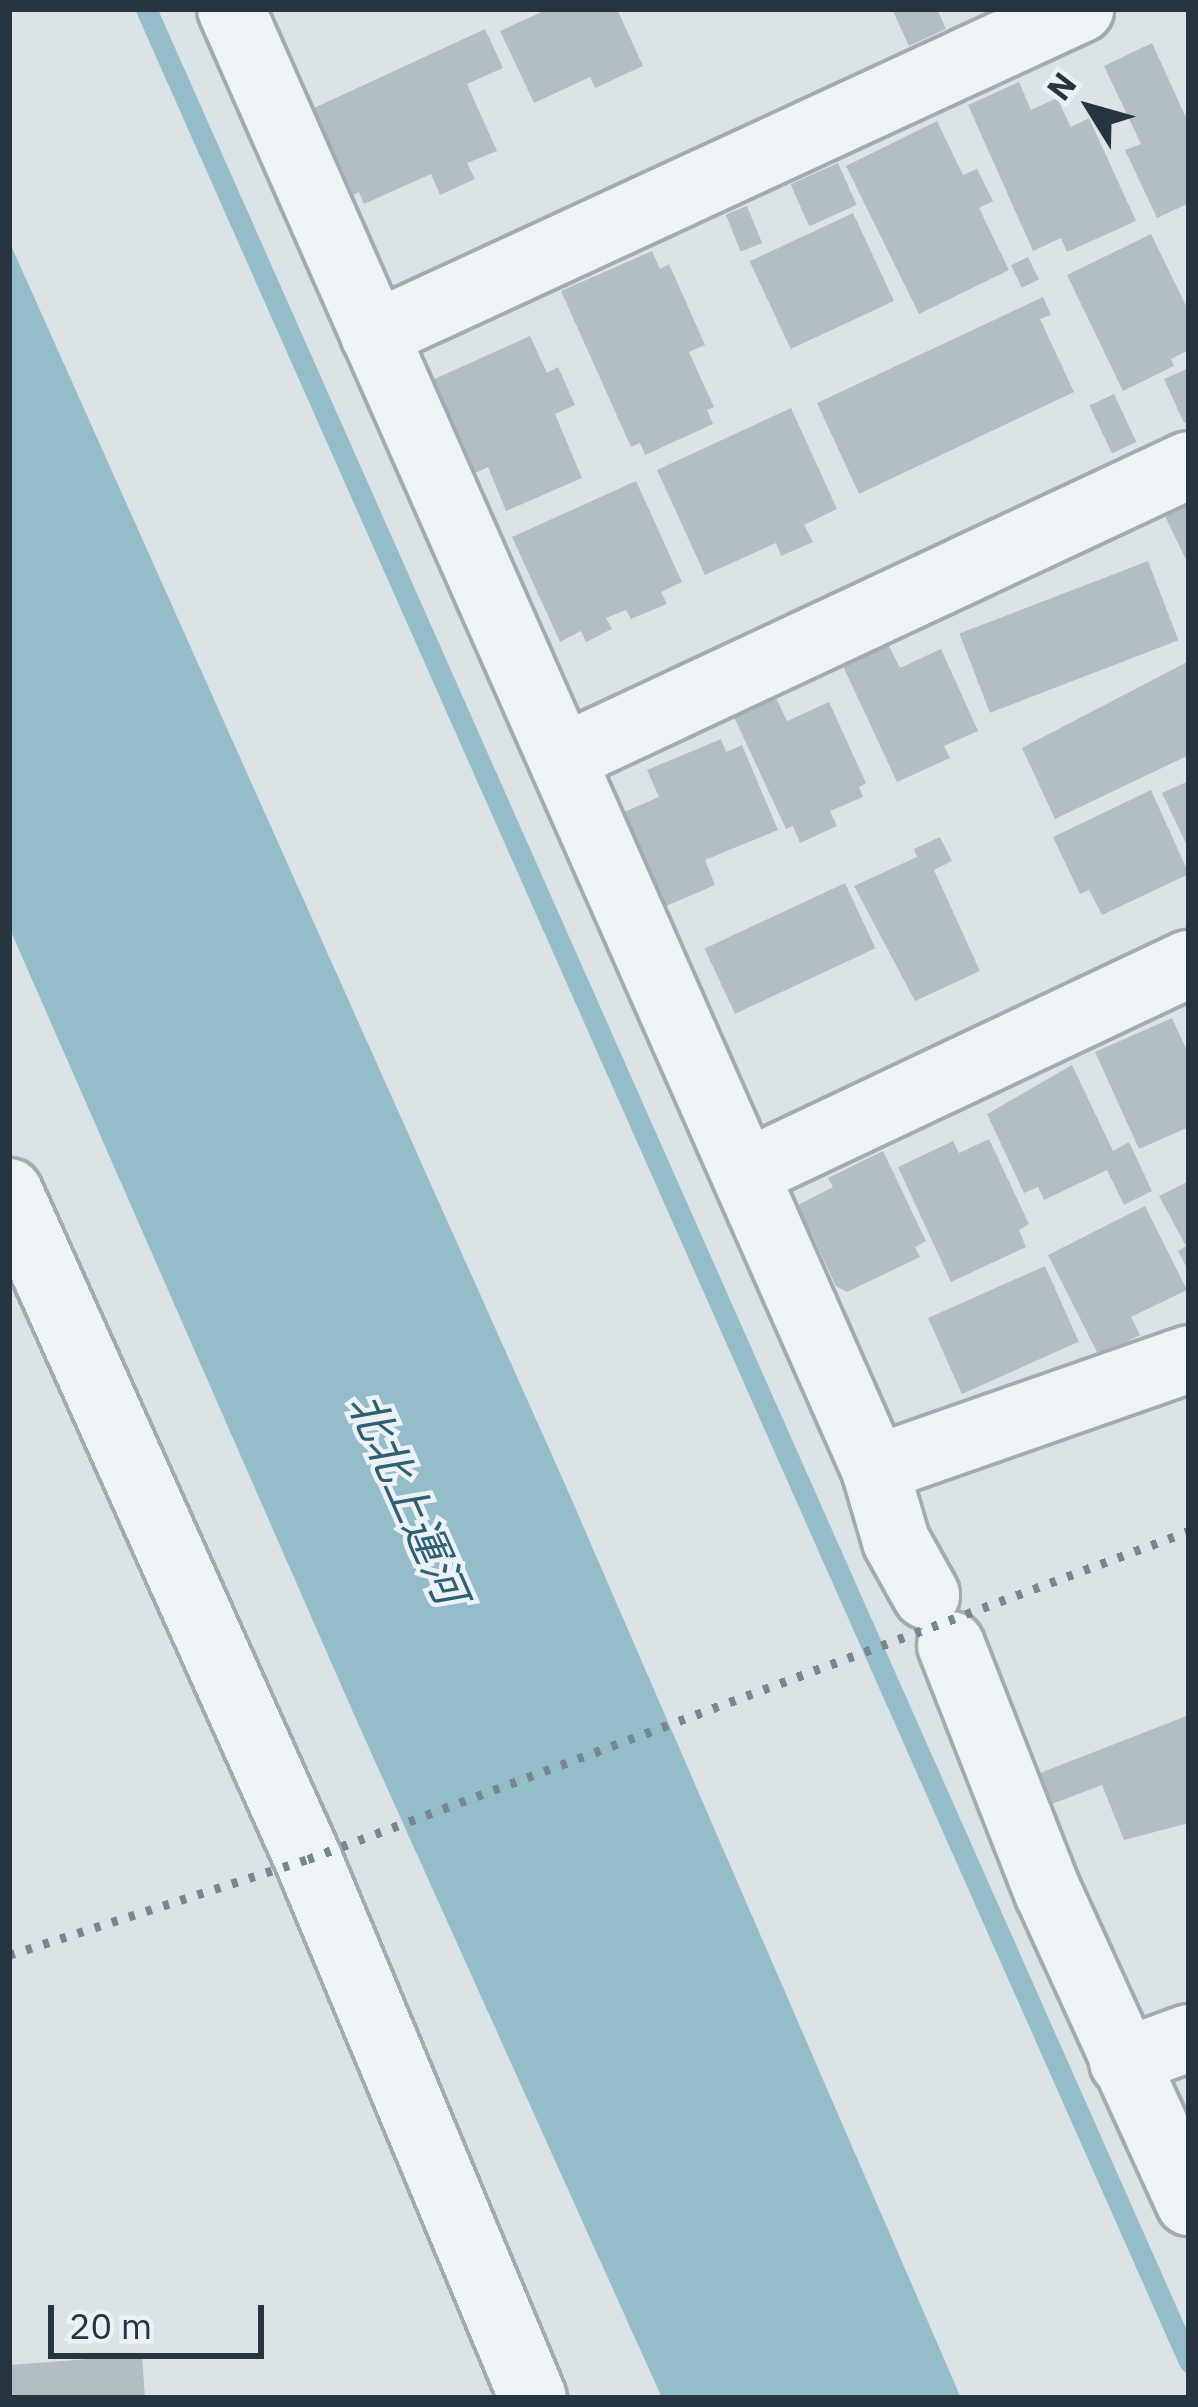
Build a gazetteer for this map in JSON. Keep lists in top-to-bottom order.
{
  "water": ["北北上運河"],
  "scale_bar": "20 m",
  "north": "top left"
}
